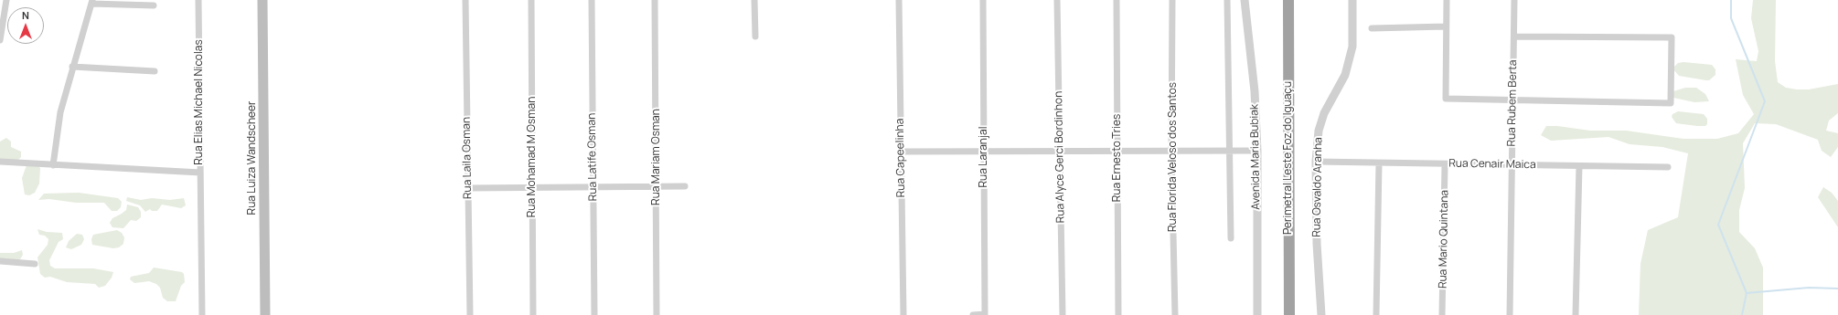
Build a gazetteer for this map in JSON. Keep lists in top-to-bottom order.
{
  "streets": {
    "highway": ["Perimetral Leste Foz do Iguaçu"],
    "main road": ["Rua Luiza Wandscheer"],
    "street": [
      "Rua Elias Michael Nicolas",
      "Rua Rubem Berta",
      "Rua Mohamad M Osman",
      "Rua Latife Osman",
      "Rua Mariam Osman",
      "Rua Laranjal",
      "Rua Alyce Gerci Bordinhon",
      "Rua Florida Veloso dos Santos",
      "Avenida Maria Bubiak",
      "Rua Laila Osman",
      "Rua Capeelinha",
      "Rua Ernesto Tries",
      "Rua Cenair Maica",
      "Rua Osvaldo Aranha",
      "Rua Mario Quintana"
    ]
  },
  "crossings": [
    ["Rua Rubem Berta", "Rua Cenair Maica"],
    ["Rua Cenair Maica", "Rua Osvaldo Aranha"],
    ["Rua Cenair Maica", "Rua Mario Quintana"]
  ],
  "north": "top"
}
